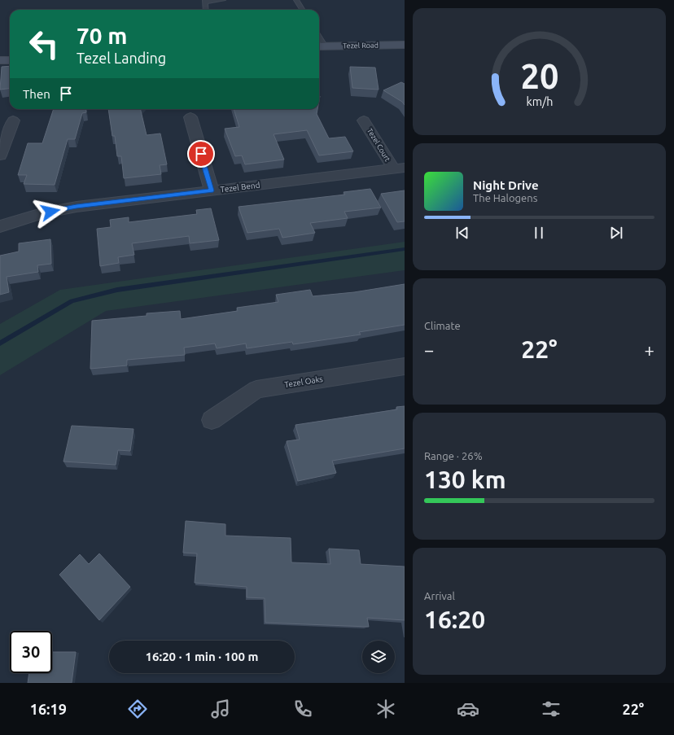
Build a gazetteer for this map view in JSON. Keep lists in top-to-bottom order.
{
  "streets": {
    "main road": ["Tezel Road"],
    "street": ["Tezel Court", "Tezel Bend", "Tezel Oaks"]
  },
  "crossings": [
    ["Tezel Court", "Tezel Bend"]
  ],
  "page": {
    "turn": ["70 m", "Tezel Landing"],
    "then": "Then",
    "song": ["Night Drive", "The Halogens"],
    "tile": [
      "Climate",
      ["Range · 26%", "130 km"],
      ["Arrival", "16:20"]
    ],
    "heat": ["−", "22°", "+"],
    "limit": "30",
    "trip": "16:20 · 1 min · 100 m",
    "tabs": ["16:19", "22°"],
    "gauge": ["20", "km/h"]
  }
}
